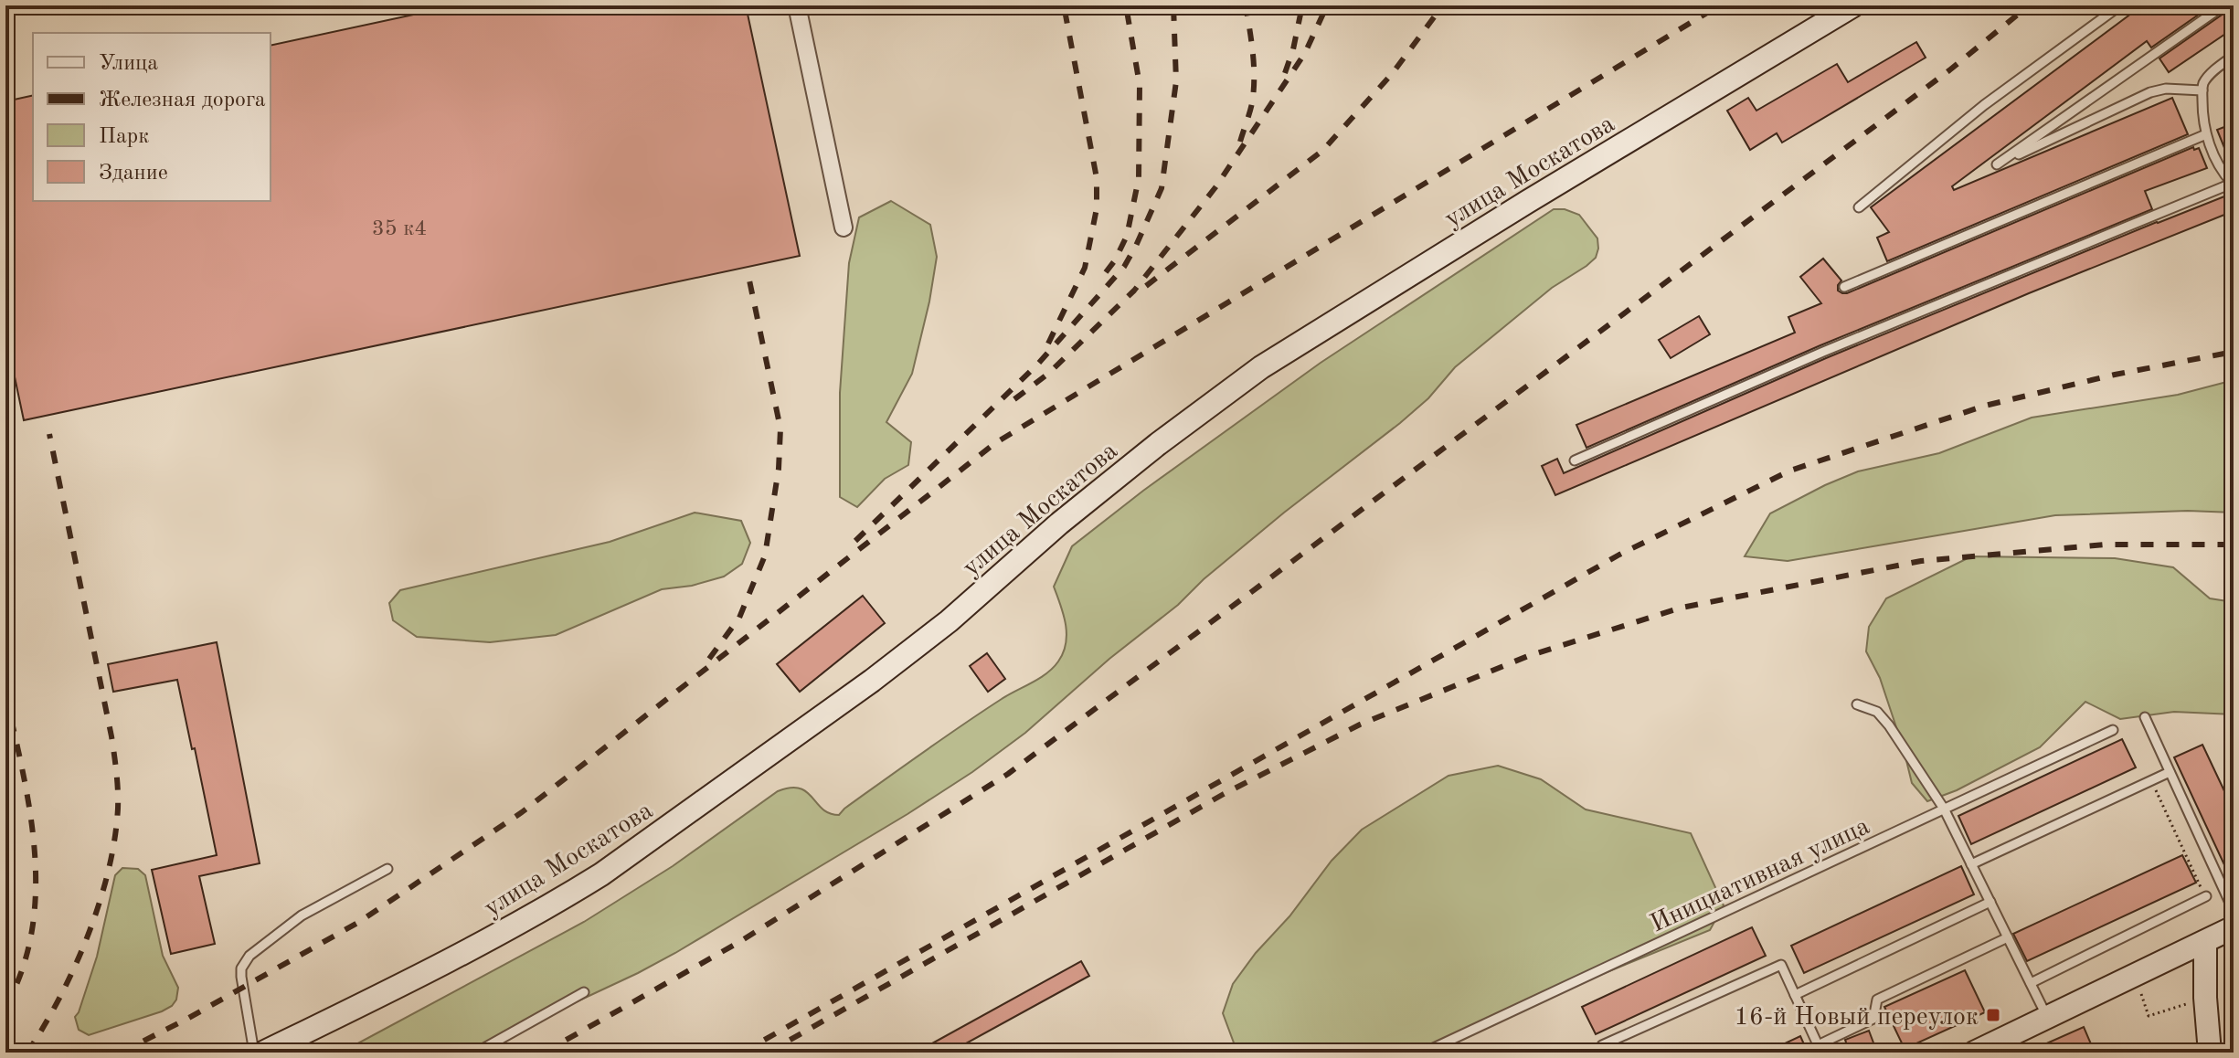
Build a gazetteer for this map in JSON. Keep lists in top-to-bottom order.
{
  "streets": {
    "main road": ["улица Москатова"],
    "lane": ["Инициативная улица"]
  },
  "places": {
    "transit": ["16-й Новый переулок"]
  },
  "house_numbers": ["35 к4"],
  "legend": [
    "Улица",
    "Железная дорога",
    "Парк",
    "Здание"
  ]
}
